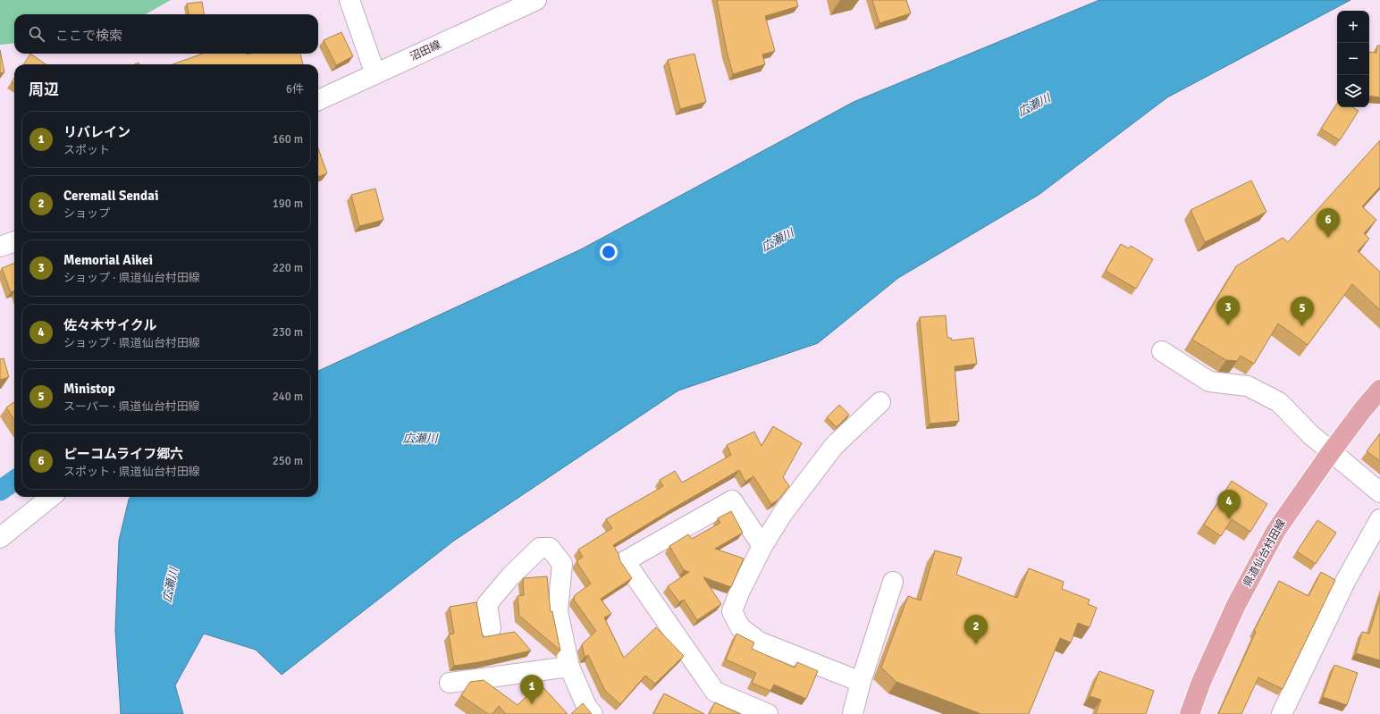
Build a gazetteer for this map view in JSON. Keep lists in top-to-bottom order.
{
  "streets": {
    "main road": ["県道仙台村田線"],
    "street": ["沼田線"]
  },
  "water": ["広瀬川"],
  "page": {
    "map_buttons": ["+", "−"],
    "search": "ここで検索",
    "heading": ["周辺", "6件"],
    "list": [
      {
        "mark": "1",
        "name": "リバレイン",
        "note": "スポット",
        "value": "160 m"
      },
      {
        "mark": "2",
        "name": "Ceremall Sendai",
        "note": "ショップ",
        "value": "190 m"
      },
      {
        "mark": "3",
        "name": "Memorial Aikei",
        "note": "ショップ · 県道仙台村田線",
        "value": "220 m"
      },
      {
        "mark": "4",
        "name": "佐々木サイクル",
        "note": "ショップ · 県道仙台村田線",
        "value": "230 m"
      },
      {
        "mark": "5",
        "name": "Ministop",
        "note": "スーパー · 県道仙台村田線",
        "value": "240 m"
      },
      {
        "mark": "6",
        "name": "ピーコムライフ郷六",
        "note": "スポット · 県道仙台村田線",
        "value": "250 m"
      }
    ],
    "pins": [
      "6",
      "3",
      "5",
      "4",
      "2",
      "1"
    ]
  }
}
